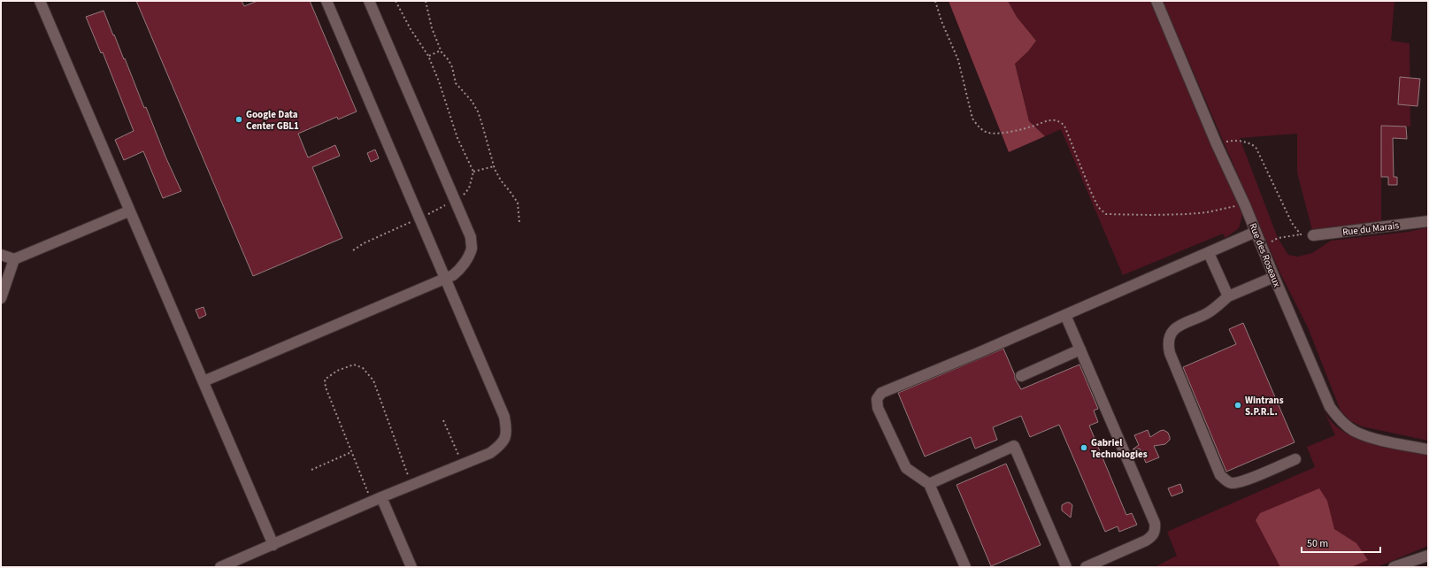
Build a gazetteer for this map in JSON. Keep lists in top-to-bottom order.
{
  "streets": {
    "street": ["Rue du Marais", "Rue des Roseaux"]
  },
  "places": ["Google Data Center GBL1", "Wintrans S.P.R.L.", "Gabriel Technologies"],
  "scale_bar": "50 m"
}
